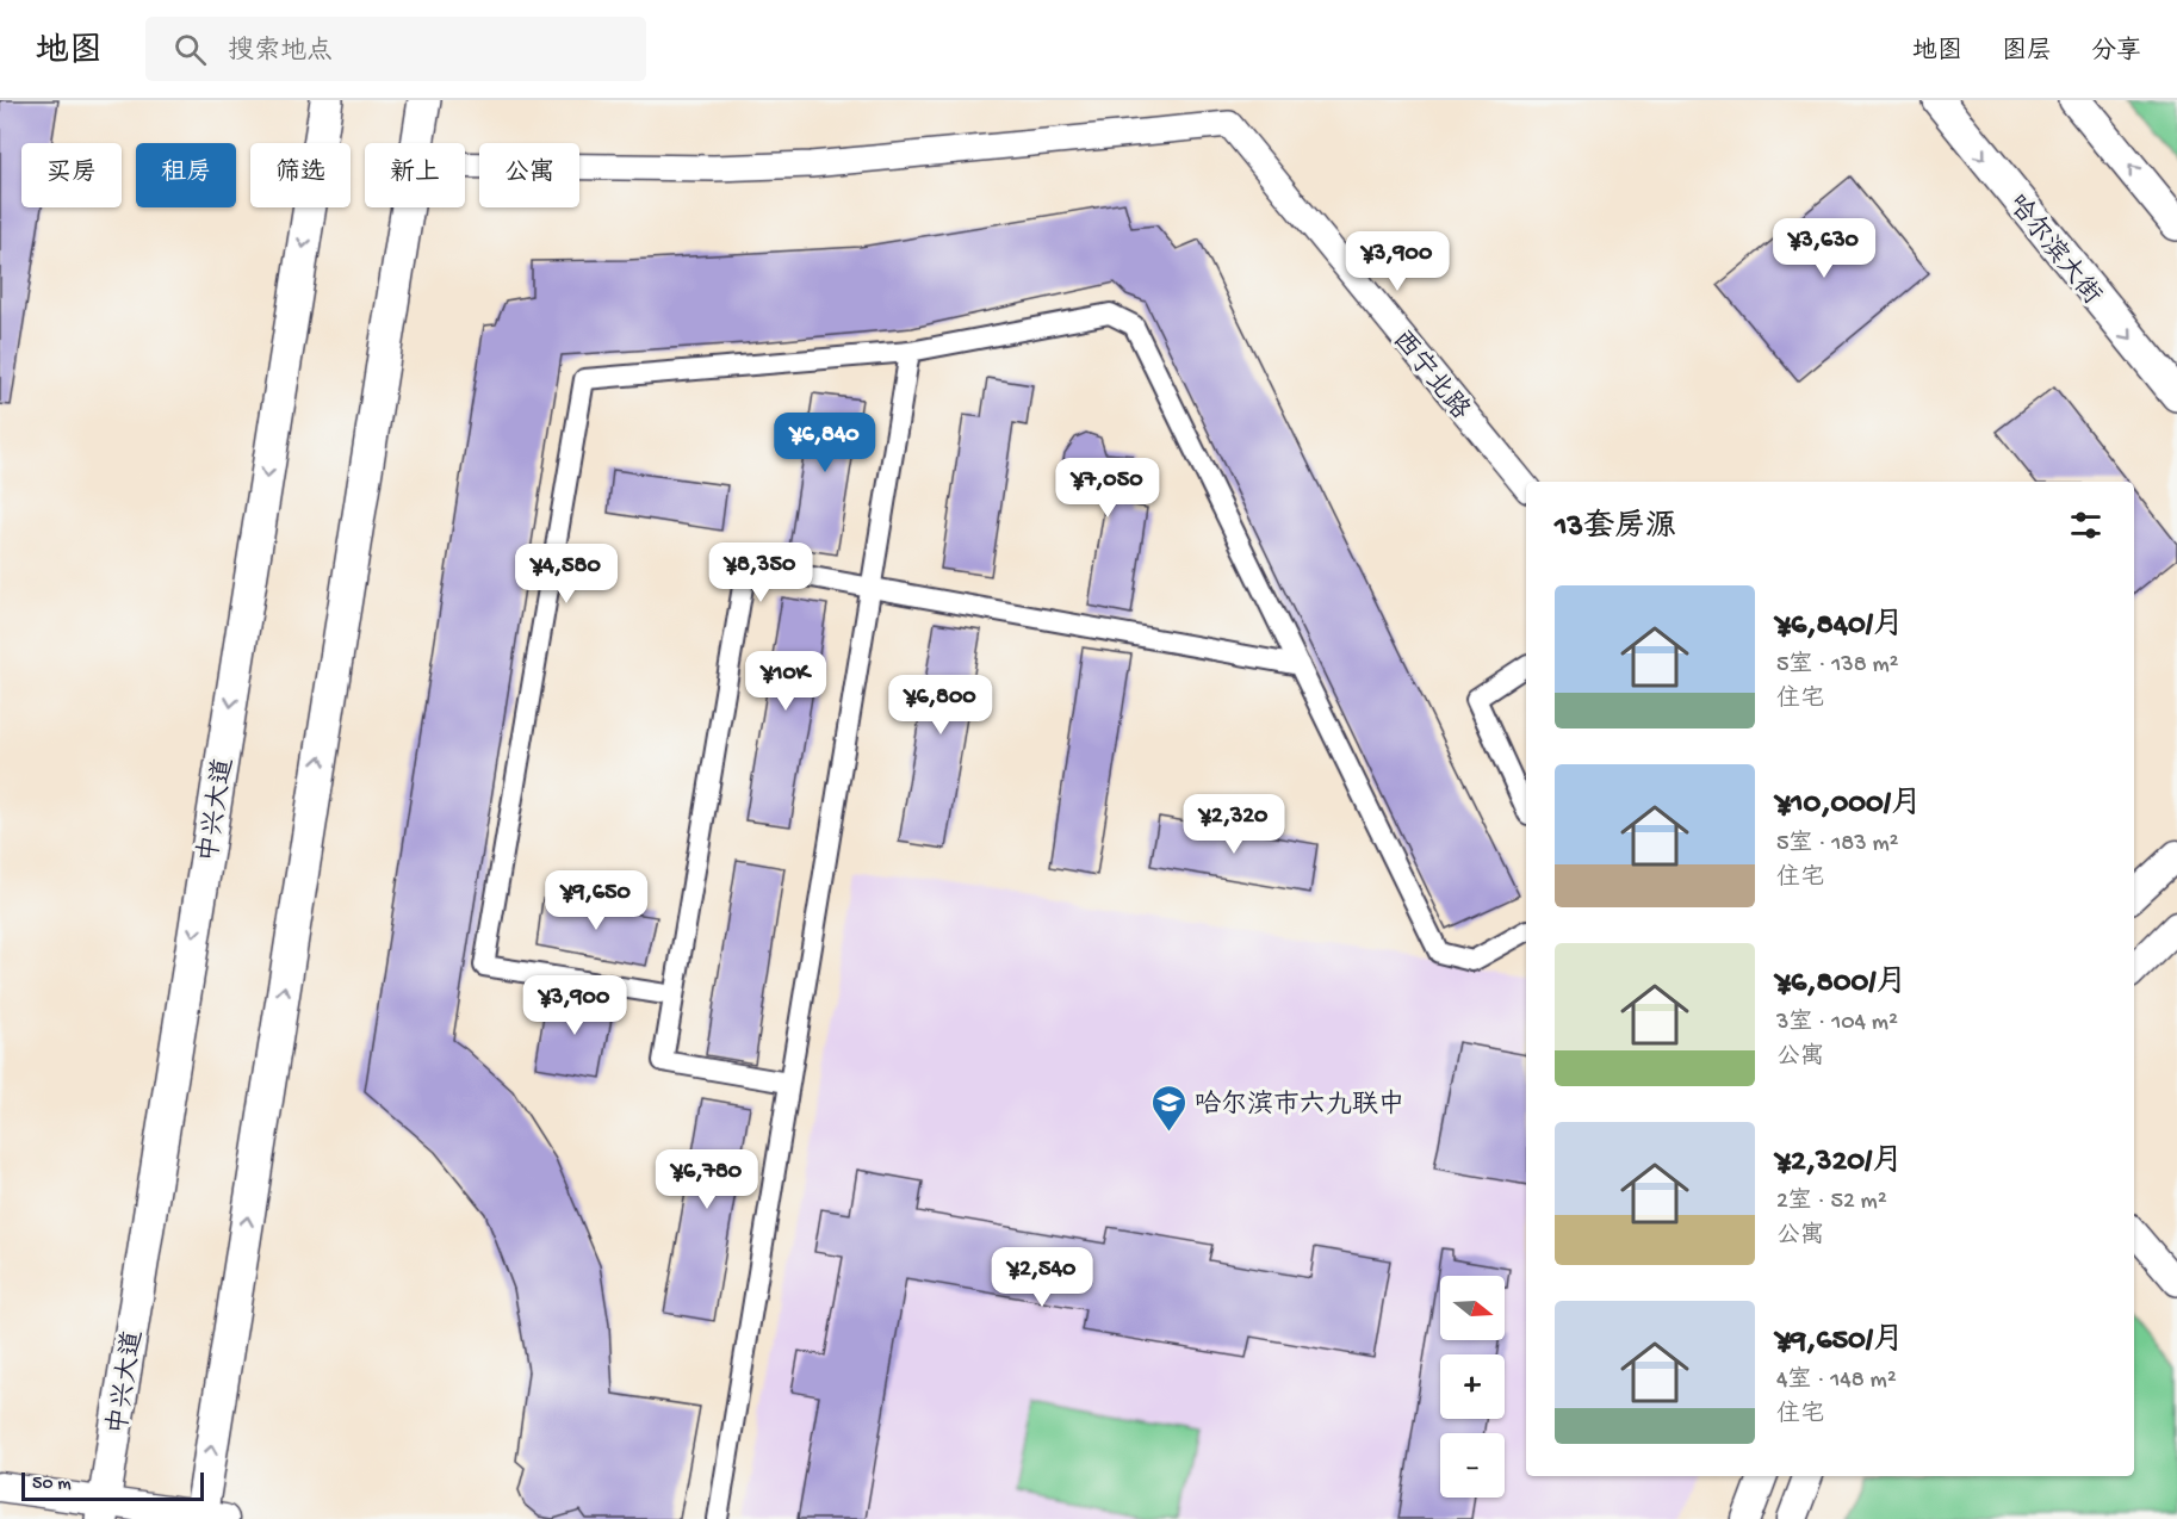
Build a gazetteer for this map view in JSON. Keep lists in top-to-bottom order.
{
  "streets": {
    "main road": ["哈尔滨大街", "中兴大道"],
    "street": ["西宁北路"]
  },
  "places": {
    "school or university": ["哈尔滨市六九联中"]
  },
  "scale_bar": "50 m",
  "north": "right",
  "page": {
    "header": "地图",
    "search": "搜索地点",
    "nav": ["地图", "图层", "分享"],
    "chip": [
      "买房",
      "租房",
      "筛选",
      "新上",
      "公寓"
    ],
    "price": [
      "¥3,630",
      "¥3,900",
      "¥6,840",
      "¥7,050",
      "¥8,350",
      "¥4,580",
      "¥10K",
      "¥6,800",
      "¥2,320",
      "¥9,650",
      "¥3,900",
      "¥6,780",
      "¥2,540"
    ],
    "heading": "13套房源",
    "list": [
      {
        "name": "¥6,840/月",
        "note": "5室 · 138 m² · 住宅"
      },
      {
        "name": "¥10,000/月",
        "note": "5室 · 183 m² · 住宅"
      },
      {
        "name": "¥6,800/月",
        "note": "3室 · 104 m² · 公寓"
      },
      {
        "name": "¥2,320/月",
        "note": "2室 · 52 m² · 公寓"
      },
      {
        "name": "¥9,650/月",
        "note": "4室 · 148 m² · 住宅"
      }
    ],
    "map_buttons": ["+", "−"],
    "scale": "50 m"
  }
}
